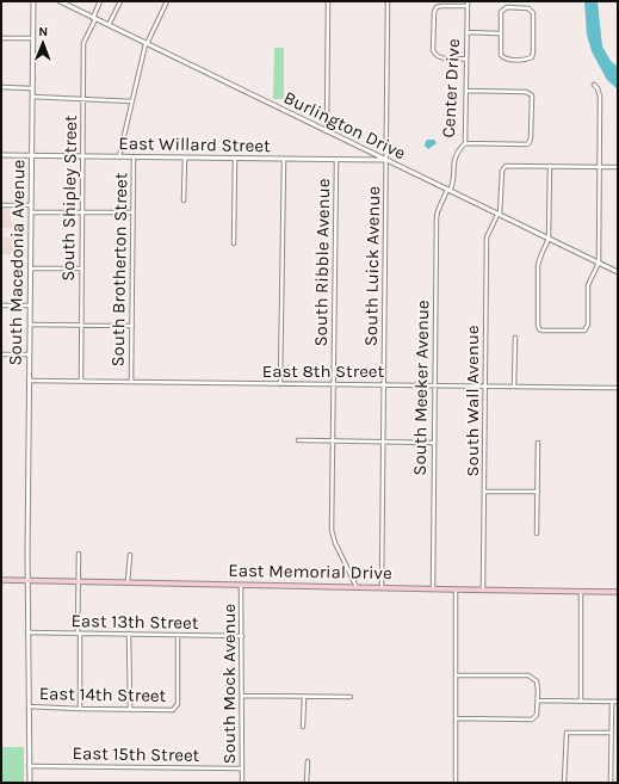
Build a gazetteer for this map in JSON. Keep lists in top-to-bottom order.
{
  "streets": {
    "main road": ["East Memorial Drive"],
    "street": [
      "Center Drive",
      "Burlington Drive",
      "East Willard Street",
      "South Shipley Street",
      "South Macedonia Avenue",
      "South Ribble Avenue",
      "South Luick Avenue",
      "South Brotherton Street",
      "East 8th Street",
      "South Meeker Avenue",
      "South Wall Avenue",
      "East 13th Street",
      "South Mock Avenue",
      "East 14th Street",
      "East 15th Street"
    ]
  },
  "crossings": [
    ["Center Drive", "Burlington Drive"],
    ["Center Drive", "South Meeker Avenue"],
    ["Burlington Drive", "East Willard Street"],
    ["Burlington Drive", "South Shipley Street"],
    ["Burlington Drive", "South Luick Avenue"],
    ["Burlington Drive", "South Brotherton Street"],
    ["Burlington Drive", "South Meeker Avenue"],
    ["Burlington Drive", "South Wall Avenue"],
    ["East Willard Street", "South Shipley Street"],
    ["East Willard Street", "South Macedonia Avenue"],
    ["East Willard Street", "South Ribble Avenue"],
    ["East Willard Street", "South Luick Avenue"],
    ["East Willard Street", "South Brotherton Street"],
    ["South Shipley Street", "East 8th Street"],
    ["South Macedonia Avenue", "East 8th Street"],
    ["South Macedonia Avenue", "East Memorial Drive"],
    ["South Macedonia Avenue", "East 13th Street"],
    ["South Macedonia Avenue", "East 14th Street"],
    ["South Macedonia Avenue", "East 15th Street"],
    ["South Ribble Avenue", "East 8th Street"],
    ["South Ribble Avenue", "East Memorial Drive"],
    ["South Luick Avenue", "East 8th Street"],
    ["South Luick Avenue", "East Memorial Drive"],
    ["South Brotherton Street", "East 8th Street"],
    ["East 8th Street", "South Meeker Avenue"],
    ["East 8th Street", "South Wall Avenue"],
    ["South Meeker Avenue", "East Memorial Drive"],
    ["South Wall Avenue", "East Memorial Drive"],
    ["East Memorial Drive", "South Mock Avenue"],
    ["East 13th Street", "South Mock Avenue"],
    ["East 13th Street", "East 14th Street"],
    ["South Mock Avenue", "East 15th Street"]
  ],
  "north": "top"
}
